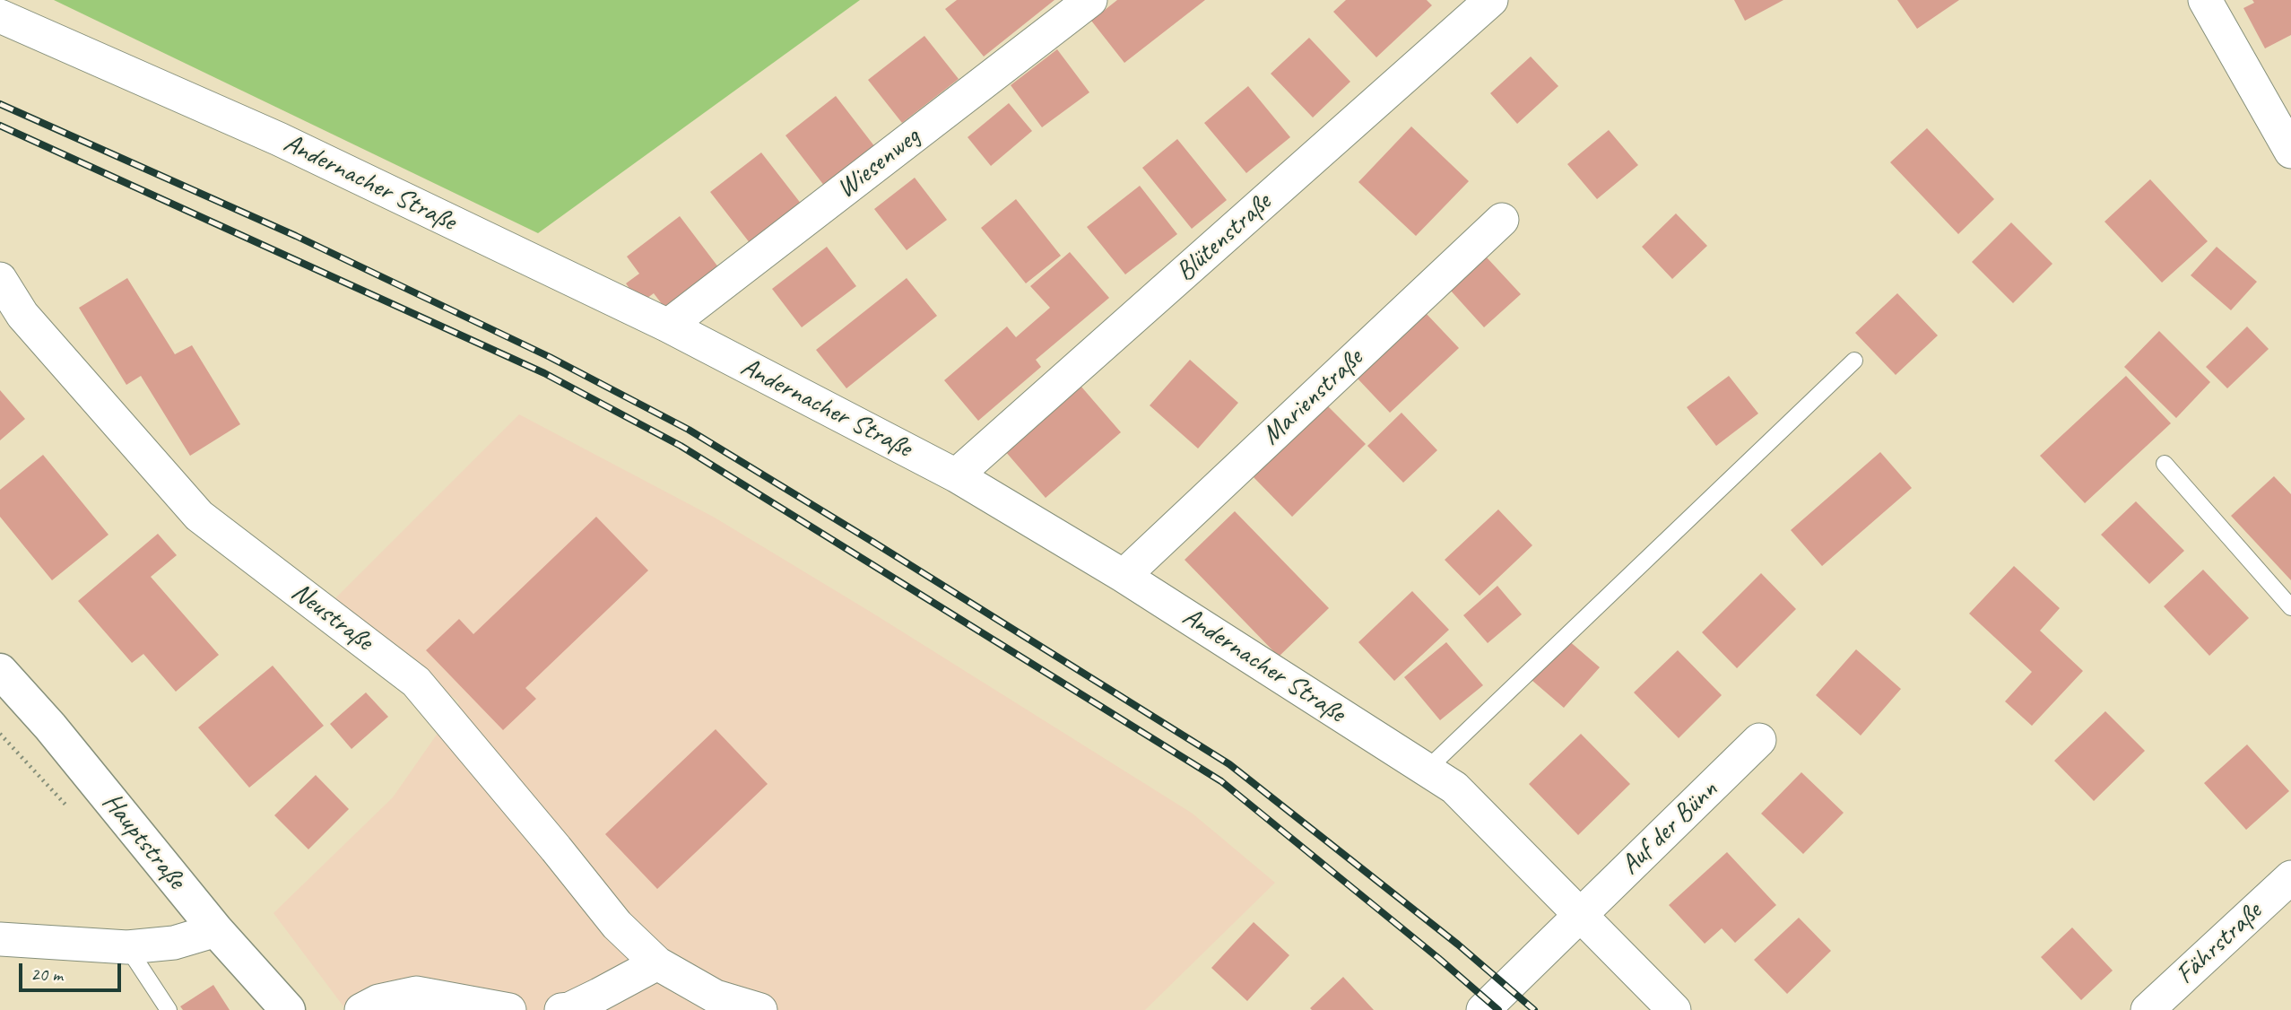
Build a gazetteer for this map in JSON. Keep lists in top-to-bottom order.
{
  "streets": {
    "main road": ["Hauptstraße"],
    "street": [
      "Wiesenweg",
      "Andernacher Straße",
      "Blütenstraße",
      "Marienstraße",
      "Neustraße",
      "Auf der Bünn",
      "Fährstraße"
    ]
  },
  "crossings": [
    ["Wiesenweg", "Andernacher Straße"],
    ["Andernacher Straße", "Blütenstraße"],
    ["Andernacher Straße", "Marienstraße"],
    ["Andernacher Straße", "Auf der Bünn"]
  ],
  "scale_bar": "20 m"
}
